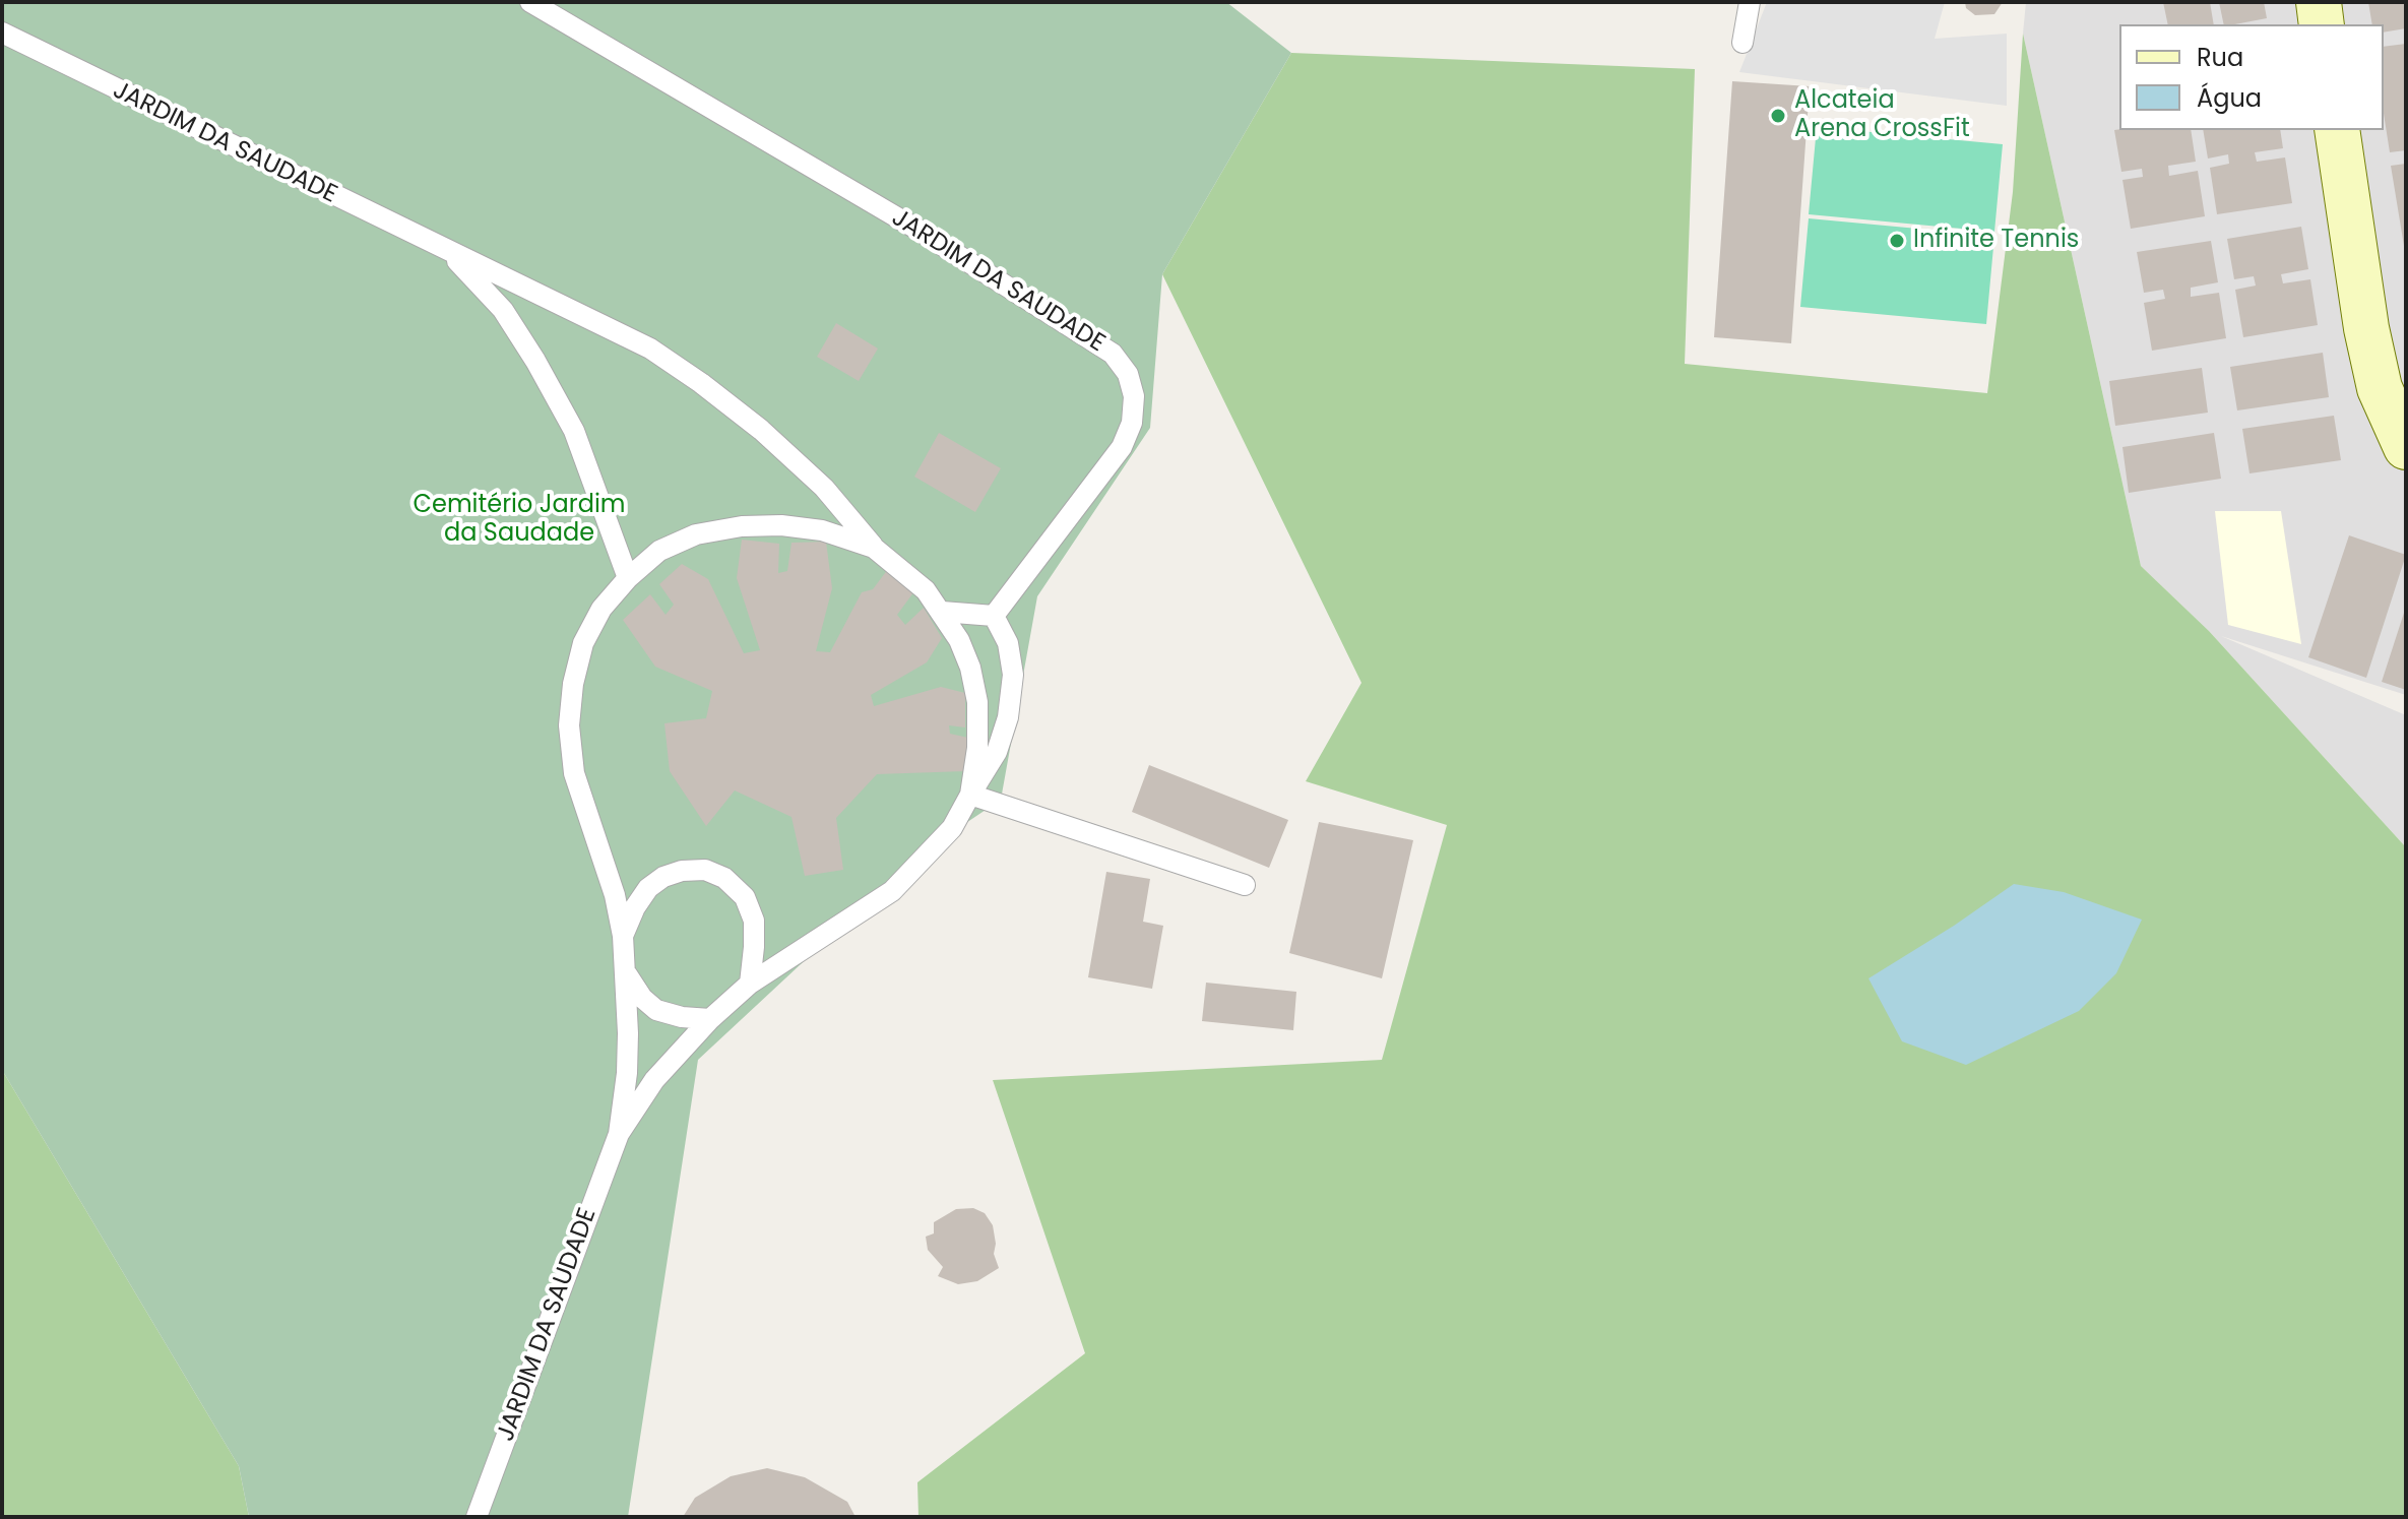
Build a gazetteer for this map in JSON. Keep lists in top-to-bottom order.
{
  "streets": {
    "lane": ["JARDIM DA SAUDADE"]
  },
  "parks": ["Cemitério Jardim da Saudade"],
  "places": ["Alcateia Arena CrossFit", "Infinite Tennis"],
  "legend": ["Rua", "Água"]
}
